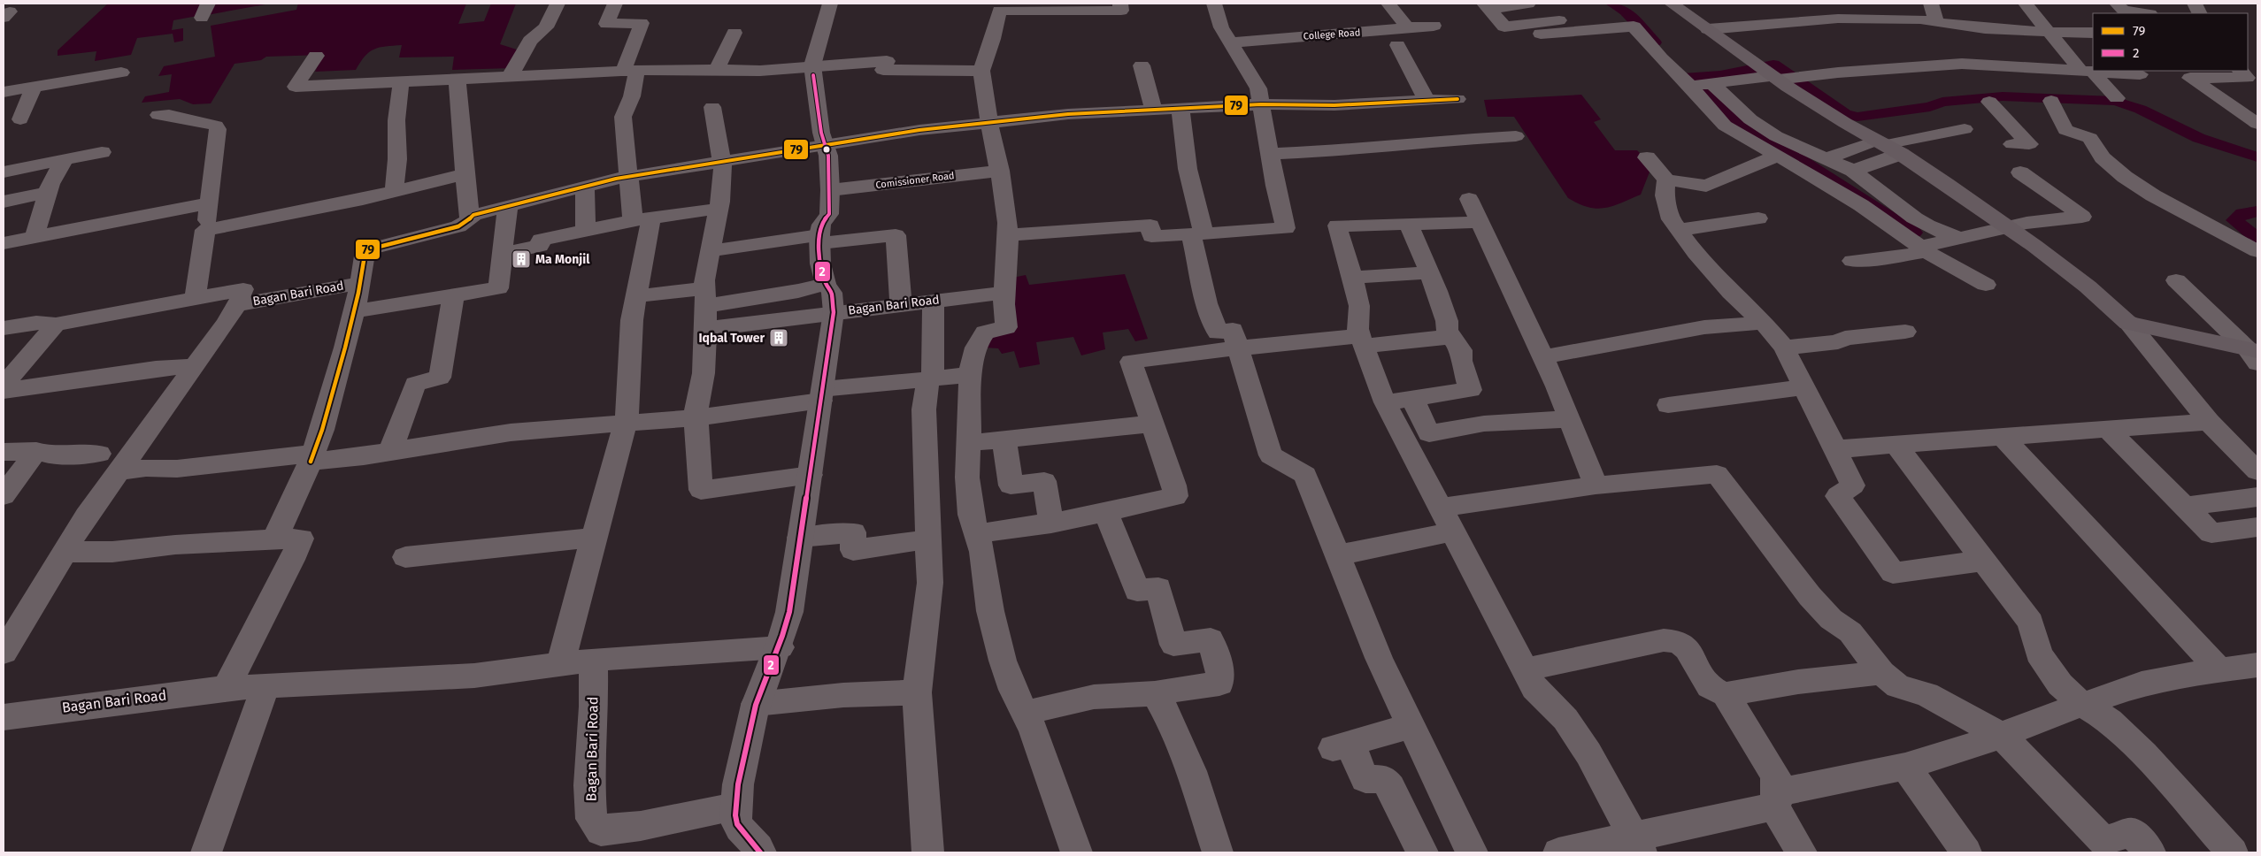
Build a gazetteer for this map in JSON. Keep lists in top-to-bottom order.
{
  "streets": {
    "street": ["College Road", "Comissioner Road", "Bagan Bari Road"]
  },
  "places": {
    "building": ["Ma Monjil", "Iqbal Tower"]
  },
  "lines": ["transit line 2", "transit line 79"],
  "legend": ["79", "2"]
}
